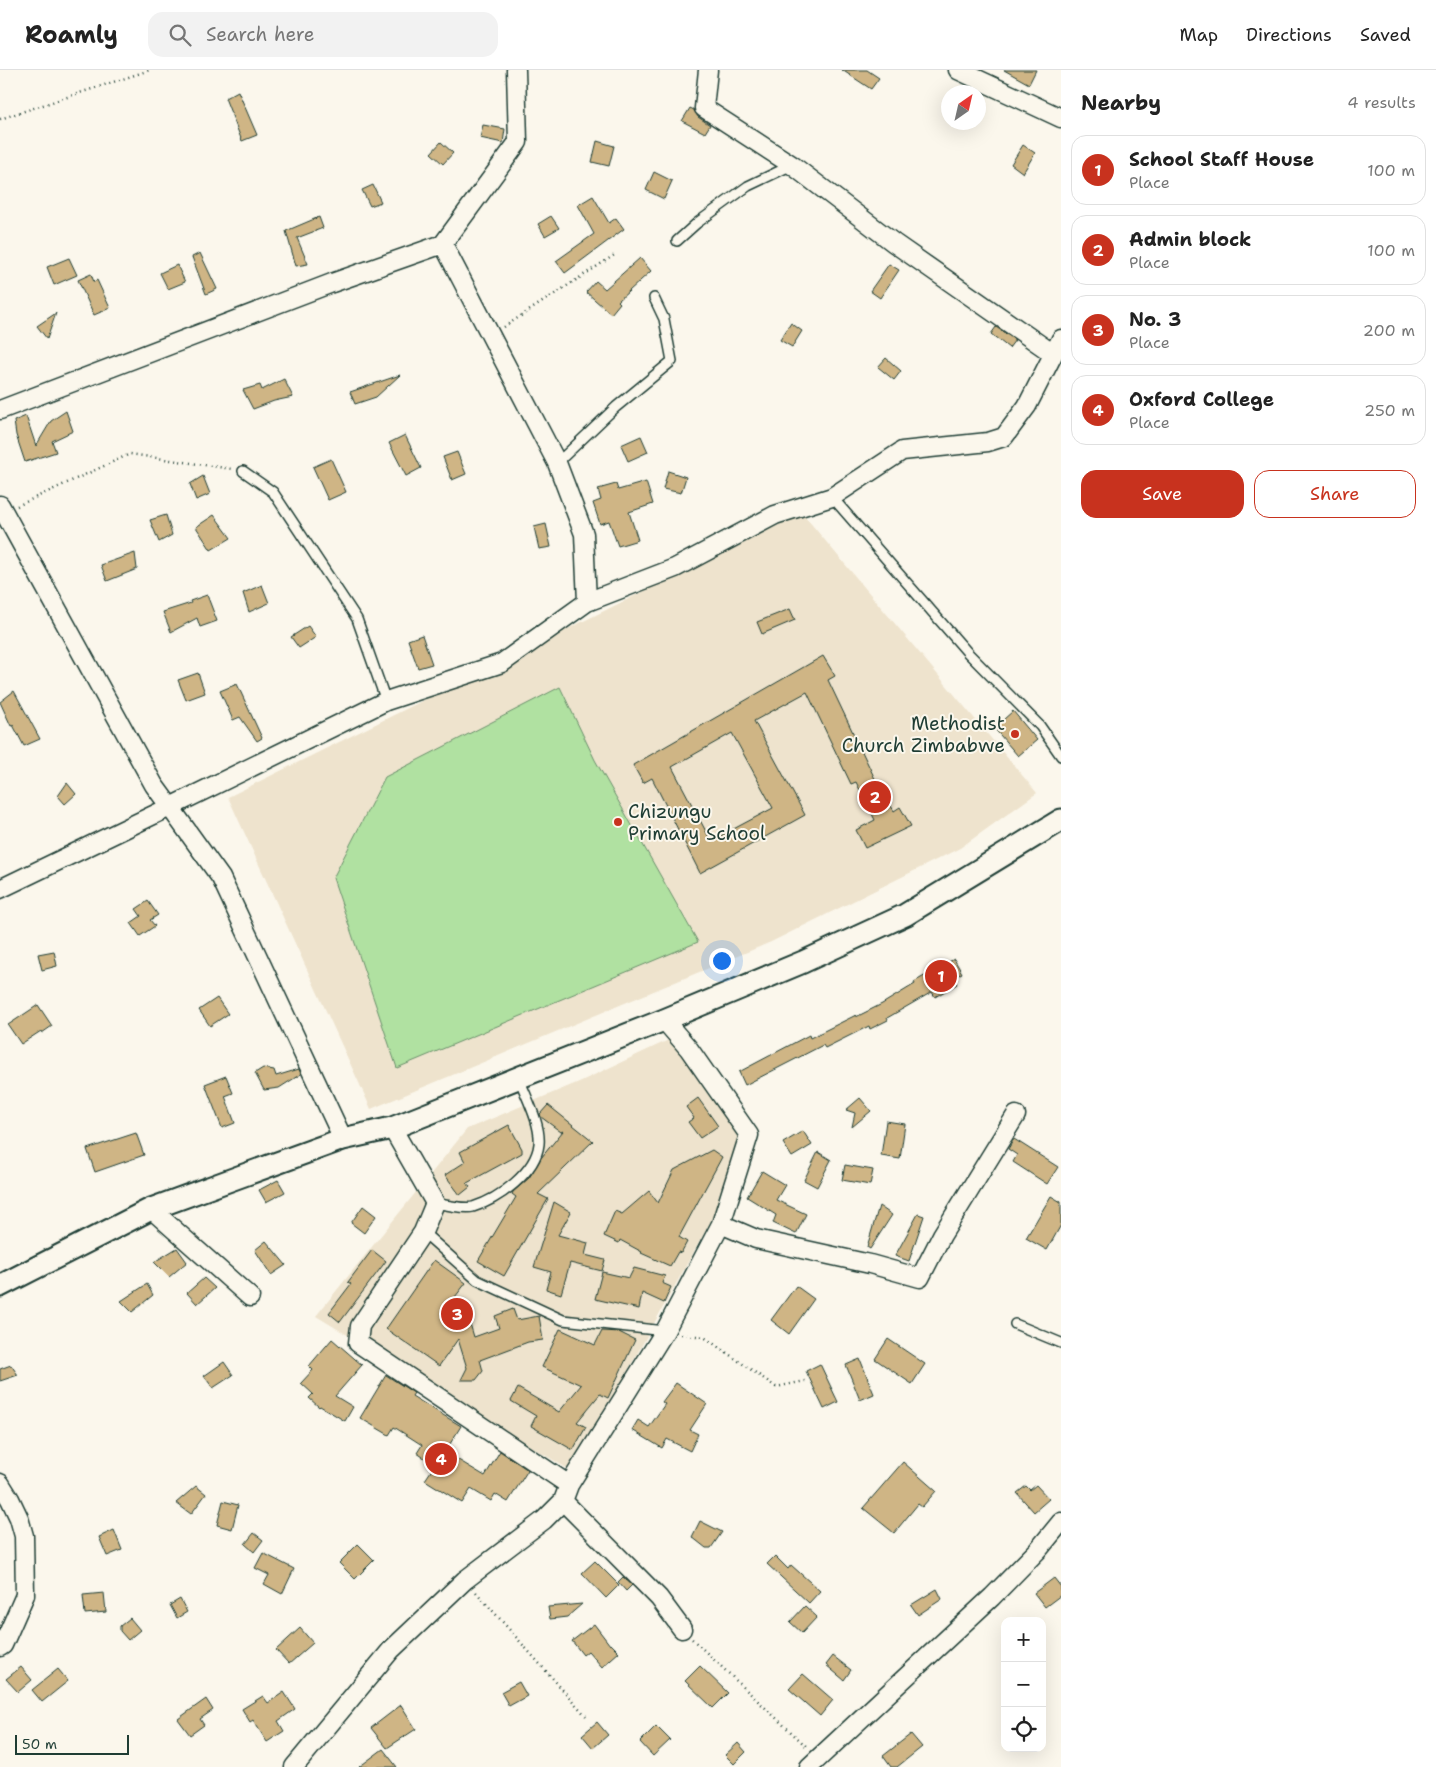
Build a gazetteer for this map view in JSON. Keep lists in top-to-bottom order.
{
  "places": ["Methodist Church Zimbabwe", "Chizungu Primary School"],
  "scale_bar": "50 m",
  "north": "top right",
  "page": {
    "header": "Roamly",
    "search": "Search here",
    "nav": ["Map", "Directions", "Saved"],
    "heading": ["Nearby", "4 results"],
    "list": [
      {
        "mark": "1",
        "name": "School Staff House",
        "note": "Place",
        "value": "100 m"
      },
      {
        "mark": "2",
        "name": "Admin block",
        "note": "Place",
        "value": "100 m"
      },
      {
        "mark": "3",
        "name": "No. 3",
        "note": "Place",
        "value": "200 m"
      },
      {
        "mark": "4",
        "name": "Oxford College",
        "note": "Place",
        "value": "250 m"
      }
    ],
    "buttons": ["Save", "Share"],
    "pins": [
      "2",
      "1",
      "3",
      "4"
    ],
    "map_buttons": ["+", "−"],
    "scale": "50 m"
  }
}
